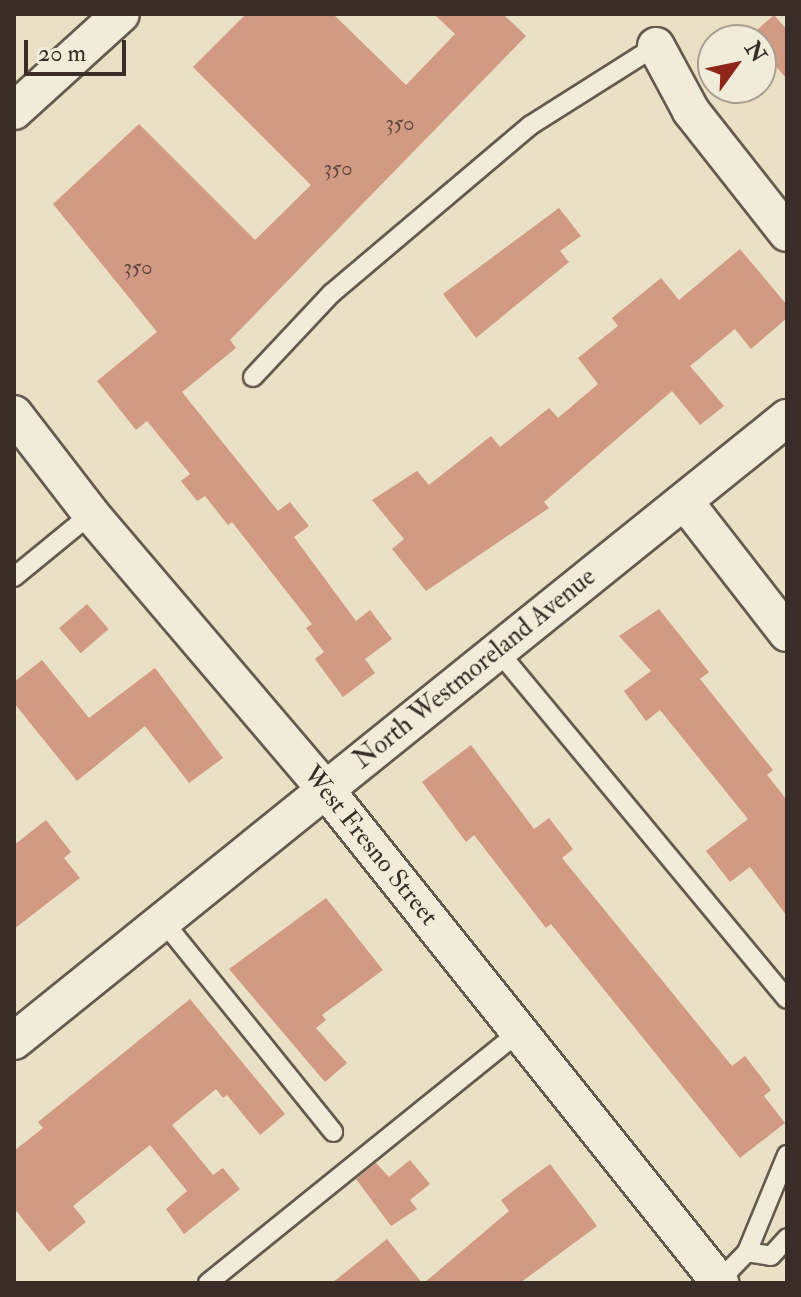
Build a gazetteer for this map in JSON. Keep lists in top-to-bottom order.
{
  "streets": {
    "street": ["North Westmoreland Avenue", "West Fresno Street"]
  },
  "crossings": [
    ["North Westmoreland Avenue", "West Fresno Street"]
  ],
  "house_numbers": ["350", "350", "350"],
  "scale_bar": "20 m",
  "north": "top right"
}
